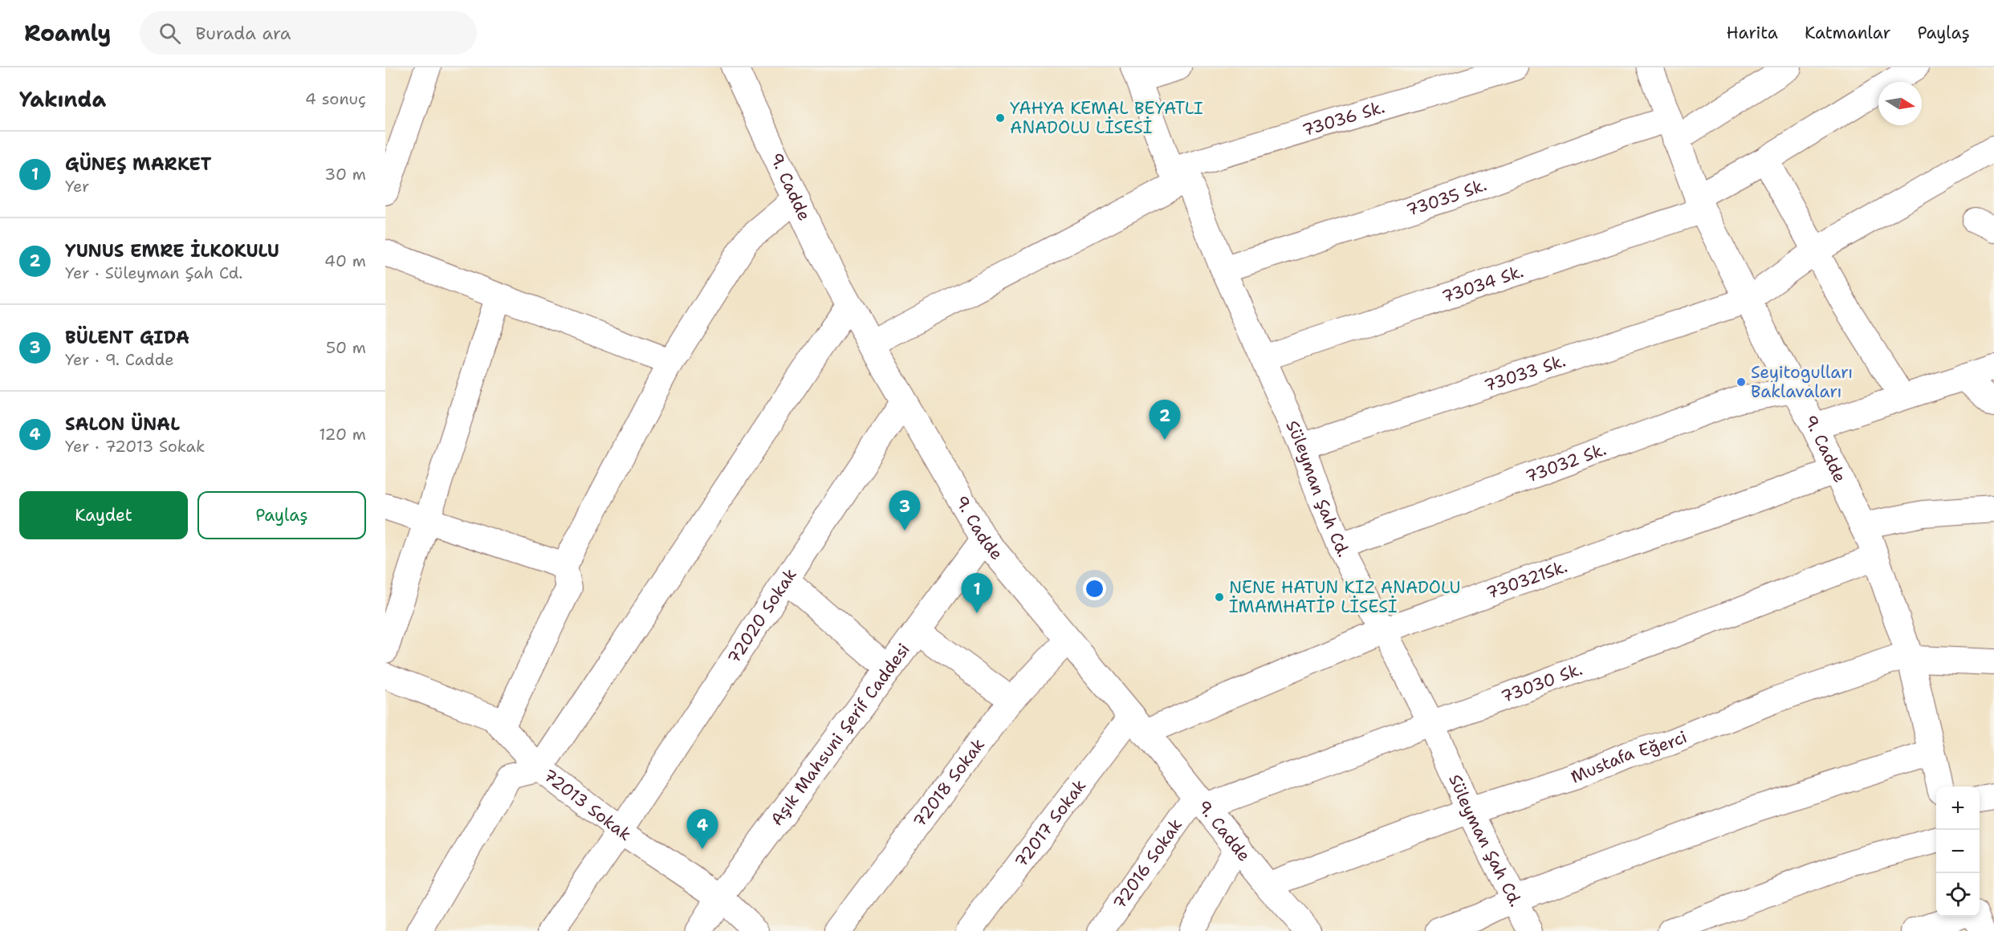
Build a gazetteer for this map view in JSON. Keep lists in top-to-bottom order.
{
  "streets": {
    "street": [
      "73036 Sk.",
      "9. Cadde",
      "73035 Sk.",
      "73034 Sk.",
      "73033 Sk.",
      "73032 Sk.",
      "Süleyman Şah Cd.",
      "730321Sk.",
      "72020 Sokak",
      "73030 Sk.",
      "Aşık Mahsuni Şerif Caddesi",
      "Mustafa Eğerci",
      "72018 Sokak",
      "72013 Sokak",
      "72017 Sokak",
      "72016 Sokak"
    ]
  },
  "crossings": [
    ["73036 Sk.", "9. Cadde"],
    ["73036 Sk.", "Süleyman Şah Cd."],
    ["9. Cadde", "73035 Sk."],
    ["9. Cadde", "73034 Sk."],
    ["9. Cadde", "73033 Sk."],
    ["9. Cadde", "73032 Sk."],
    ["9. Cadde", "730321Sk."],
    ["9. Cadde", "72020 Sokak"],
    ["9. Cadde", "73030 Sk."],
    ["9. Cadde", "Aşık Mahsuni Şerif Caddesi"],
    ["9. Cadde", "Mustafa Eğerci"],
    ["9. Cadde", "72018 Sokak"],
    ["9. Cadde", "72017 Sokak"],
    ["9. Cadde", "72016 Sokak"],
    ["73035 Sk.", "Süleyman Şah Cd."],
    ["73034 Sk.", "Süleyman Şah Cd."],
    ["73033 Sk.", "Süleyman Şah Cd."],
    ["73032 Sk.", "Süleyman Şah Cd."],
    ["Süleyman Şah Cd.", "730321Sk."],
    ["Süleyman Şah Cd.", "73030 Sk."],
    ["Süleyman Şah Cd.", "Mustafa Eğerci"],
    ["730321Sk.", "72017 Sokak"],
    ["72020 Sokak", "72013 Sokak"],
    ["73030 Sk.", "72016 Sokak"],
    ["Aşık Mahsuni Şerif Caddesi", "72013 Sokak"]
  ],
  "places": ["YAHYA KEMAL BEYATLI ANADOLU LİSESİ", "Seyitogulları Baklavaları", "NENE HATUN KIZ ANADOLU İMAMHATİP LİSESİ"],
  "north": "right",
  "page": {
    "header": "Roamly",
    "search": "Burada ara",
    "nav": ["Harita", "Katmanlar", "Paylaş"],
    "heading": ["Yakında", "4 sonuç"],
    "list": [
      {
        "mark": "1",
        "name": "GÜNEŞ MARKET",
        "note": "Yer",
        "value": "30 m"
      },
      {
        "mark": "2",
        "name": "YUNUS EMRE İLKOKULU",
        "note": "Yer · Süleyman Şah Cd.",
        "value": "40 m"
      },
      {
        "mark": "3",
        "name": "BÜLENT GIDA",
        "note": "Yer · 9. Cadde",
        "value": "50 m"
      },
      {
        "mark": "4",
        "name": "SALON ÜNAL",
        "note": "Yer · 72013 Sokak",
        "value": "120 m"
      }
    ],
    "pins": [
      "2",
      "3",
      "1",
      "4"
    ],
    "buttons": ["Kaydet", "Paylaş"],
    "map_buttons": ["+", "−"]
  }
}
